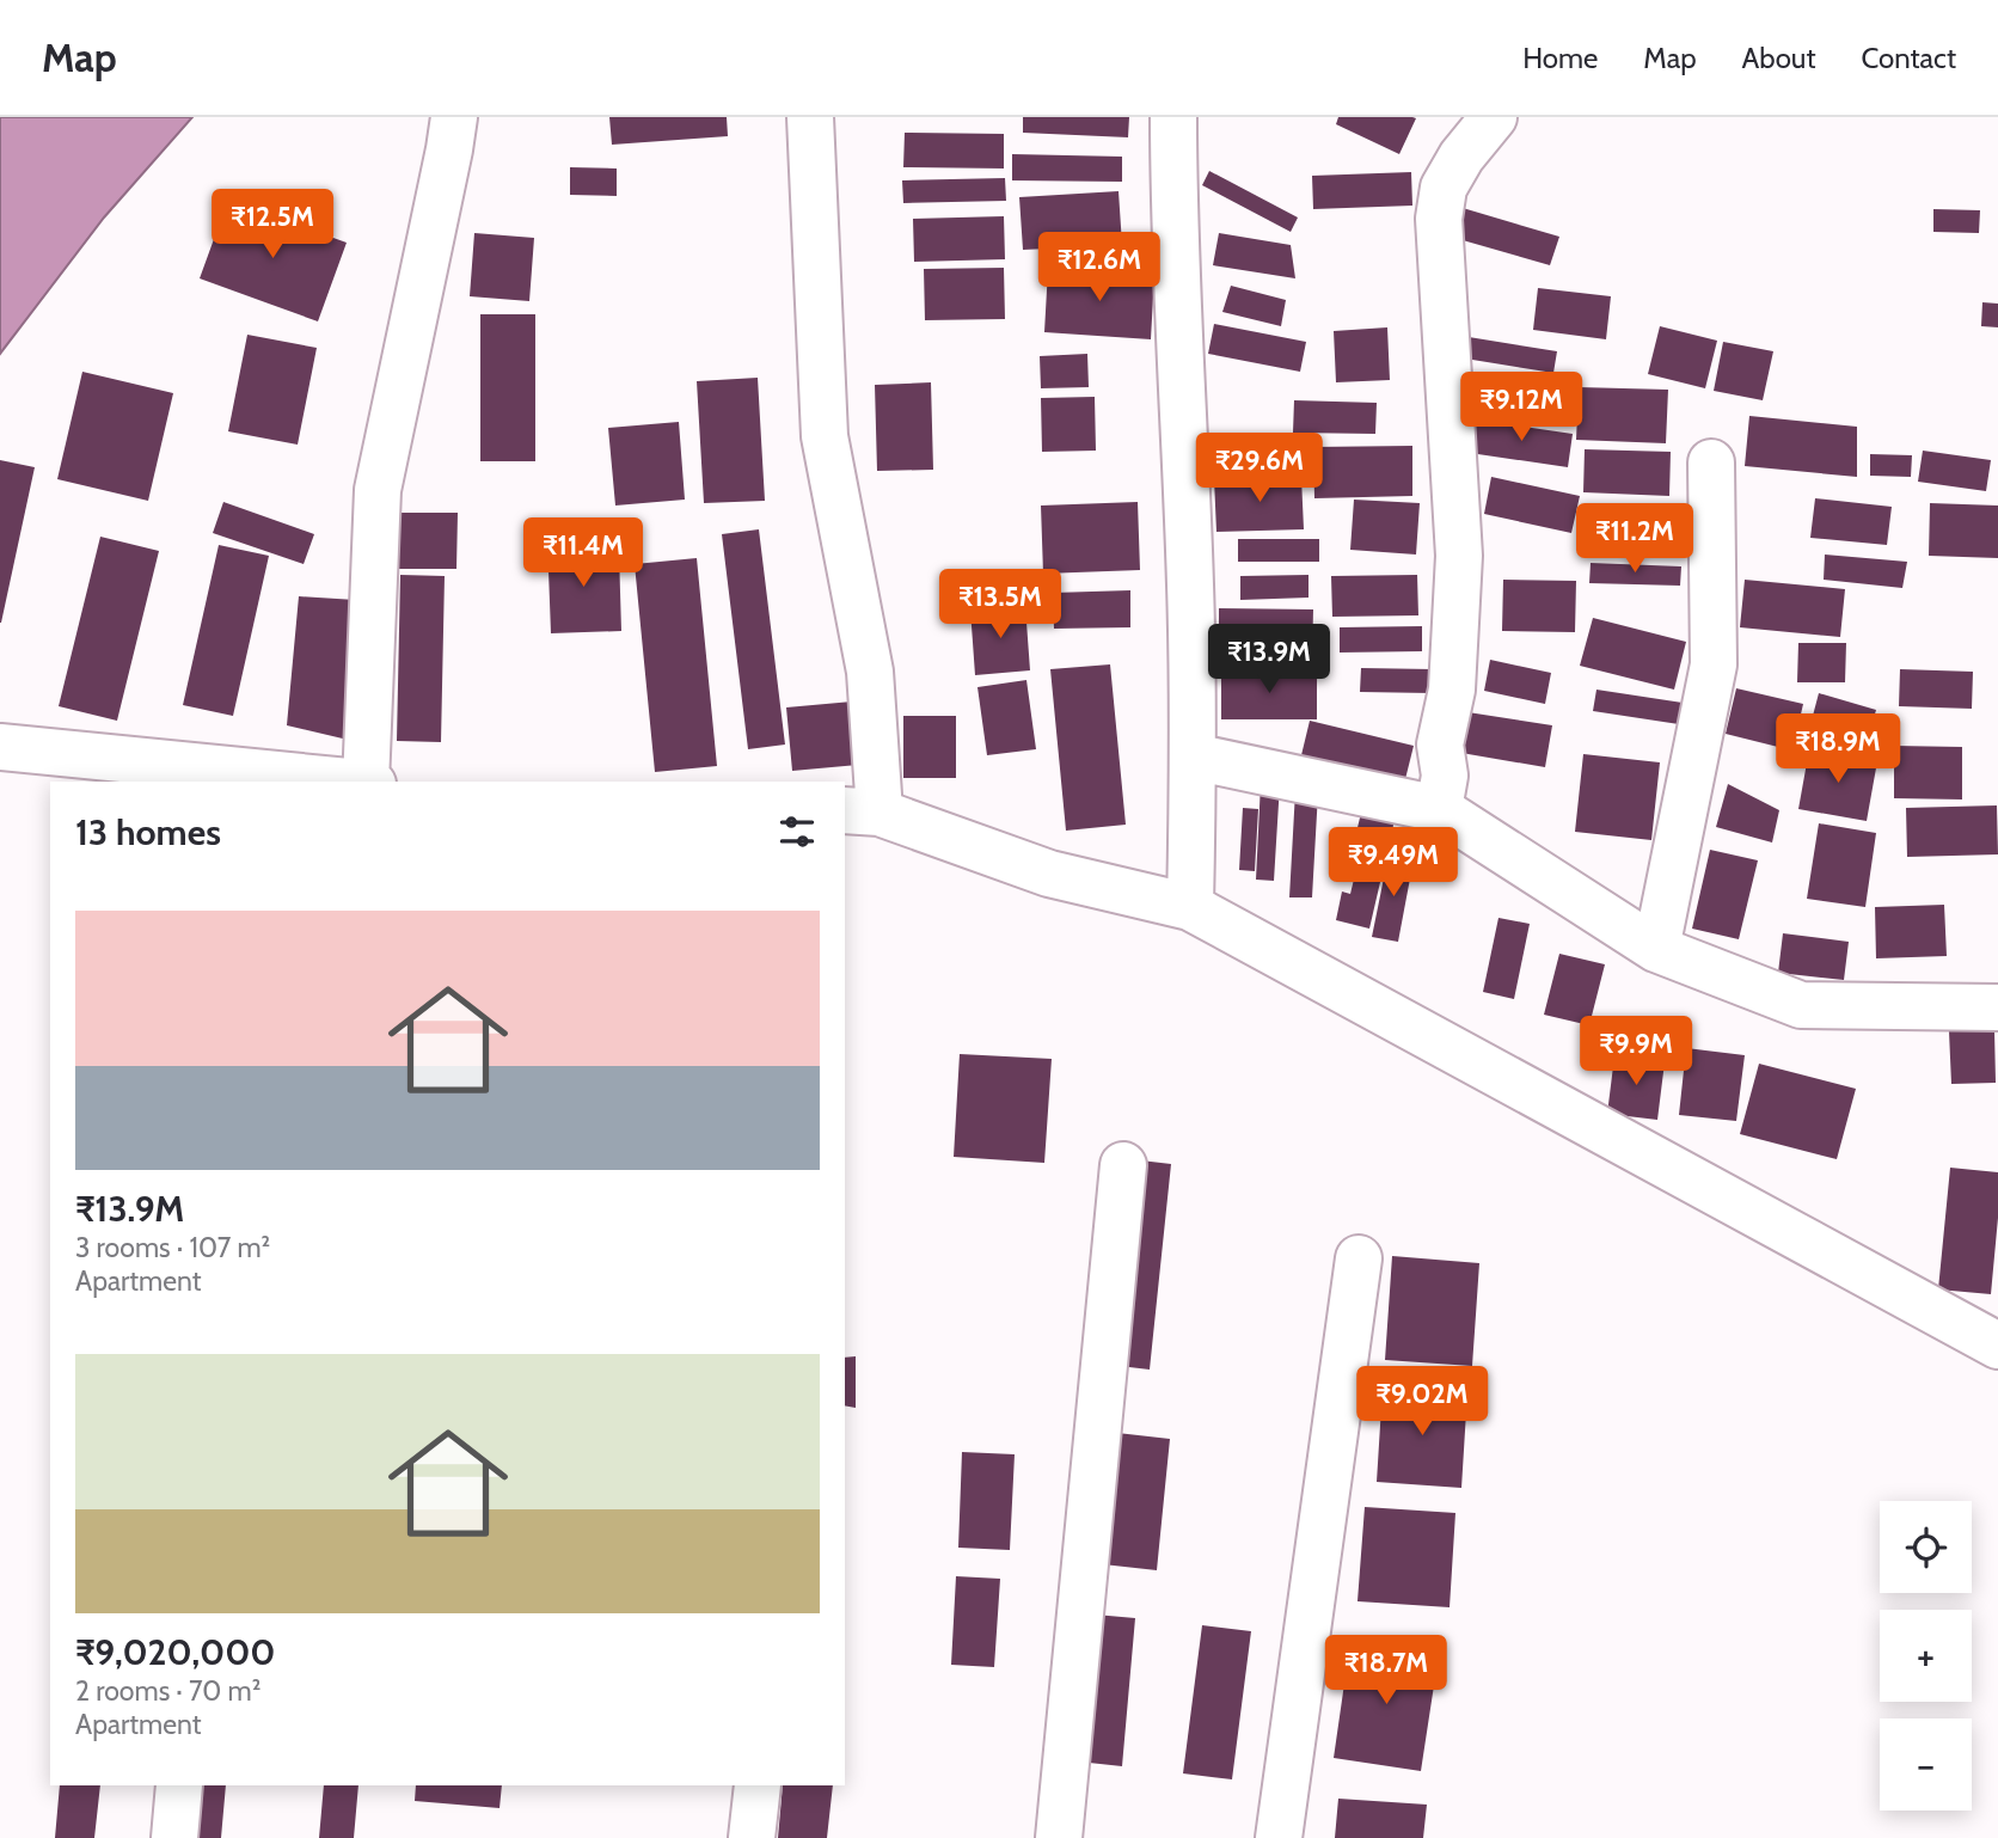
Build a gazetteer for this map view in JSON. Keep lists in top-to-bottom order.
{
  "page": {
    "header": "Map",
    "nav": [
      "Home",
      "Map",
      "About",
      "Contact"
    ],
    "price": [
      "₹12.5M",
      "₹12.6M",
      "₹9.12M",
      "₹29.6M",
      "₹11.2M",
      "₹11.4M",
      "₹13.5M",
      "₹13.9M",
      "₹18.9M",
      "₹9.49M",
      "₹9.9M",
      "₹9.02M",
      "₹18.7M"
    ],
    "heading": "13 homes",
    "list": [
      {
        "name": "₹13.9M",
        "note": "3 rooms · 107 m² · Apartment"
      },
      {
        "name": "₹9,020,000",
        "note": "2 rooms · 70 m² · Apartment"
      }
    ],
    "map_buttons": ["+", "−"]
  }
}
